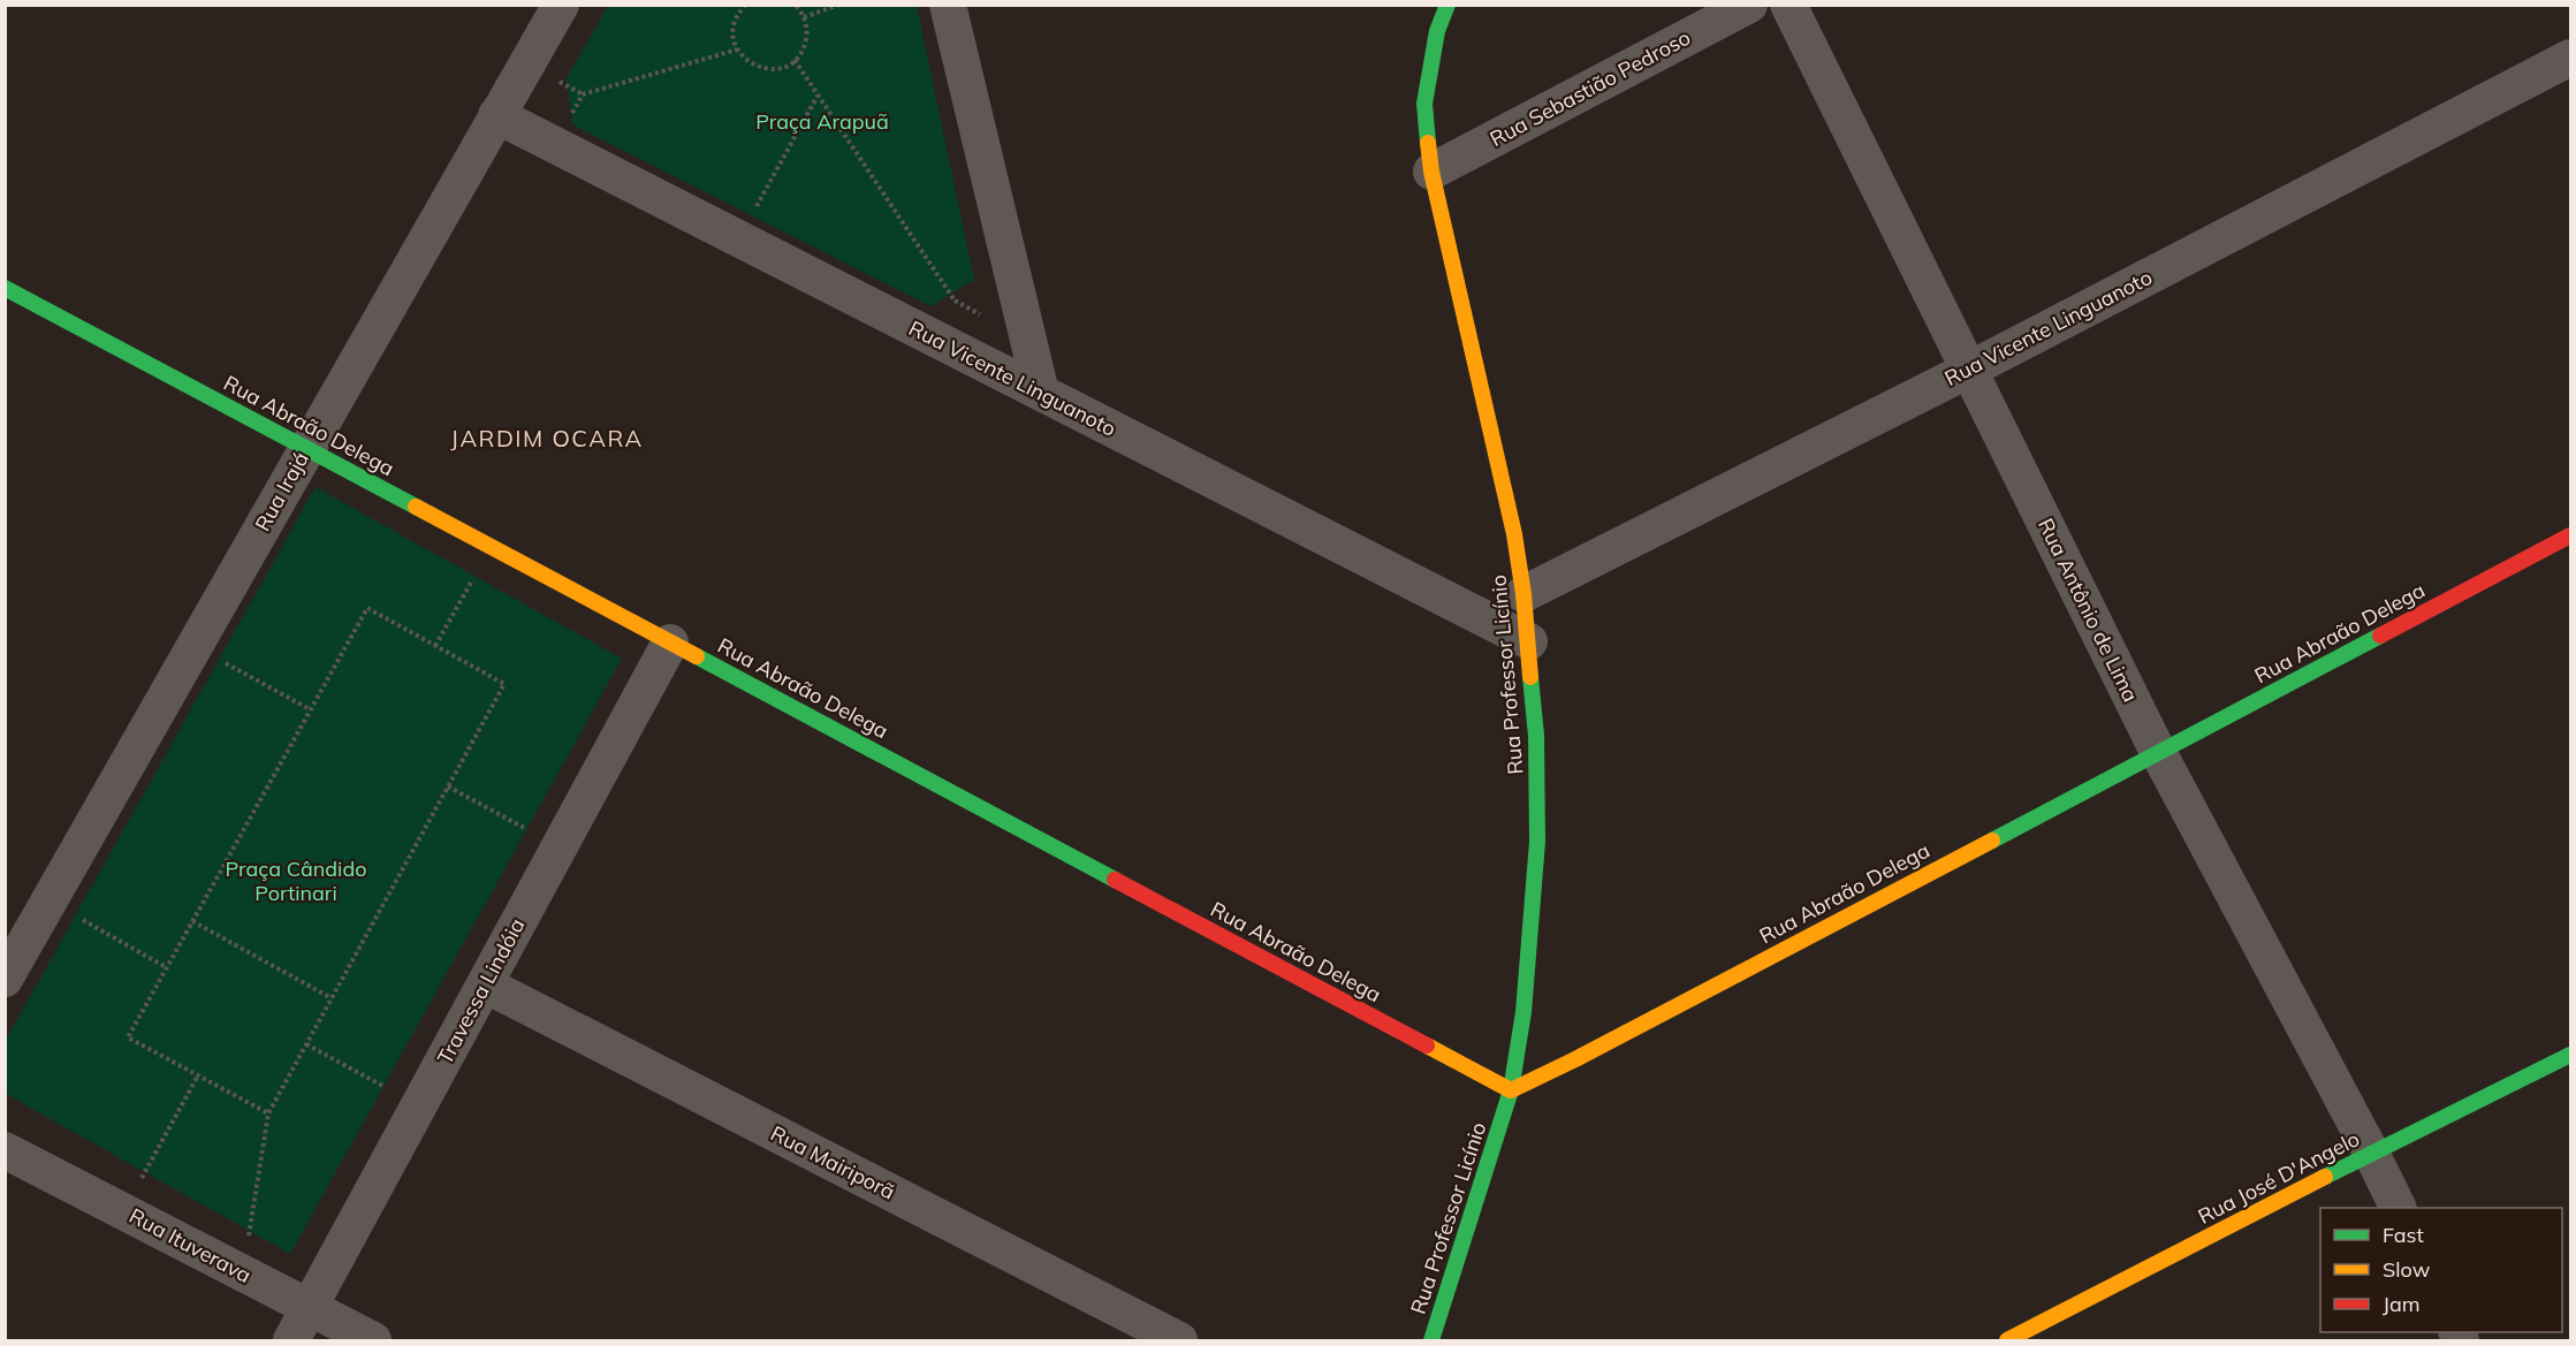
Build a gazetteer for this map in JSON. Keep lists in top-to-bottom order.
{
  "streets": {
    "street": [
      "Rua Sebastião Pedroso",
      "Rua Vicente Linguanoto",
      "Rua Abraão Delega",
      "Rua Irajá",
      "Rua Antônio de Lima",
      "Rua Professor Licínio",
      "Travessa Lindóia",
      "Rua Mairiporã",
      "Rua José D'Angelo",
      "Rua Ituverava"
    ]
  },
  "crossings": [
    ["Rua Sebastião Pedroso", "Rua Professor Licínio"],
    ["Rua Vicente Linguanoto", "Rua Irajá"],
    ["Rua Vicente Linguanoto", "Rua Antônio de Lima"],
    ["Rua Vicente Linguanoto", "Rua Professor Licínio"],
    ["Rua Abraão Delega", "Rua Irajá"],
    ["Rua Abraão Delega", "Rua Antônio de Lima"],
    ["Rua Abraão Delega", "Rua Professor Licínio"],
    ["Rua Abraão Delega", "Travessa Lindóia"],
    ["Rua Antônio de Lima", "Rua José D'Angelo"],
    ["Travessa Lindóia", "Rua Mairiporã"],
    ["Travessa Lindóia", "Rua Ituverava"]
  ],
  "districts": ["JARDIM OCARA"],
  "parks": ["Praça Arapuã", "Praça Cândido Portinari"],
  "legend": ["Fast", "Slow", "Jam"]
}
